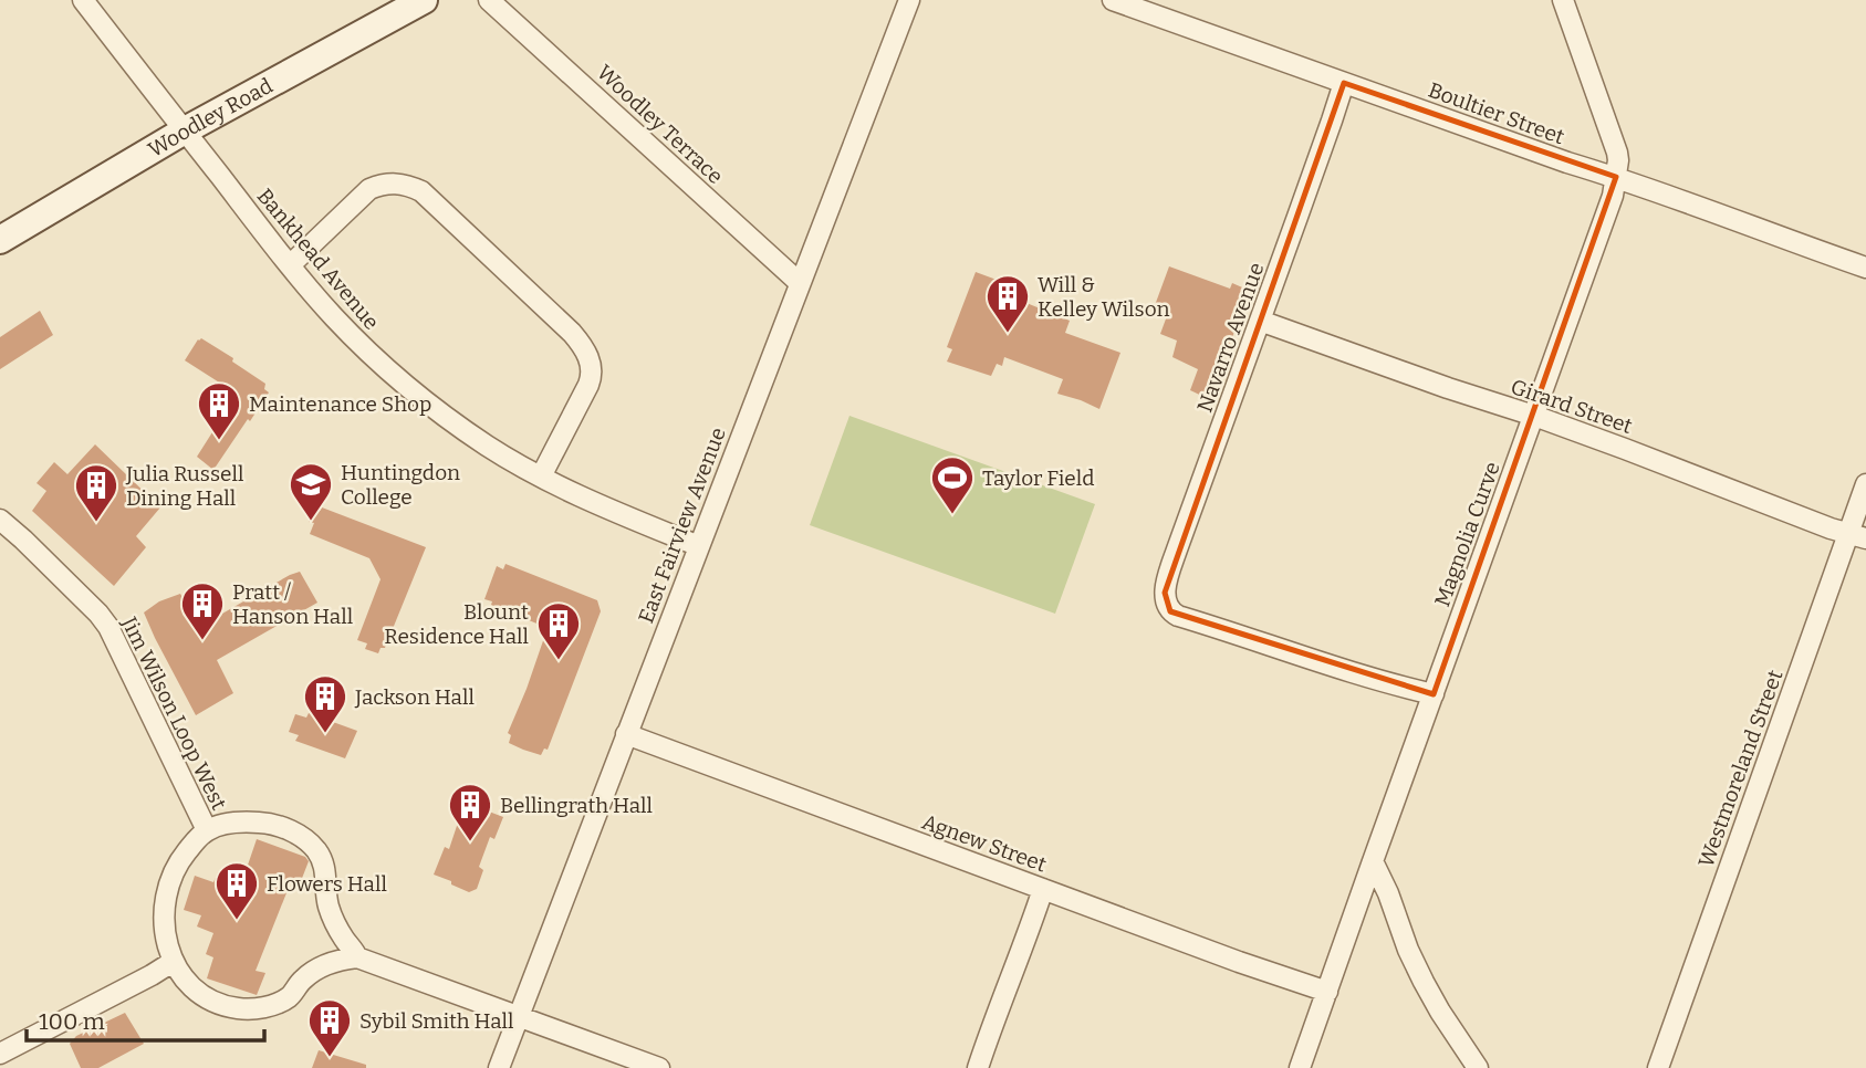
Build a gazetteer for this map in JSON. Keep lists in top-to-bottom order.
{
  "streets": {
    "main road": ["Woodley Road"],
    "street": [
      "Boultier Street",
      "Woodley Terrace",
      "Bankhead Avenue",
      "Navarro Avenue",
      "Girard Street",
      "East Fairview Avenue",
      "Magnolia Curve",
      "Jim Wilson Loop West",
      "Westmoreland Street",
      "Agnew Street"
    ]
  },
  "crossings": [
    ["Boultier Street", "Navarro Avenue"],
    ["Boultier Street", "Magnolia Curve"],
    ["Woodley Road", "Bankhead Avenue"],
    ["Woodley Terrace", "East Fairview Avenue"],
    ["Bankhead Avenue", "East Fairview Avenue"],
    ["Navarro Avenue", "Girard Street"],
    ["Navarro Avenue", "Magnolia Curve"],
    ["Girard Street", "Magnolia Curve"],
    ["Girard Street", "Westmoreland Street"],
    ["East Fairview Avenue", "Agnew Street"],
    ["Magnolia Curve", "Agnew Street"]
  ],
  "places": {
    "building": [
      "Will & Kelley Wilson",
      "Maintenance Shop",
      "Julia Russell Dining Hall",
      "Pratt / Hanson Hall",
      "Blount Residence Hall",
      "Jackson Hall",
      "Bellingrath Hall",
      "Flowers Hall",
      "Sybil Smith Hall"
    ],
    "sports": ["Taylor Field"],
    "school or university": ["Huntingdon College"]
  },
  "scale_bar": "100 m"
}
